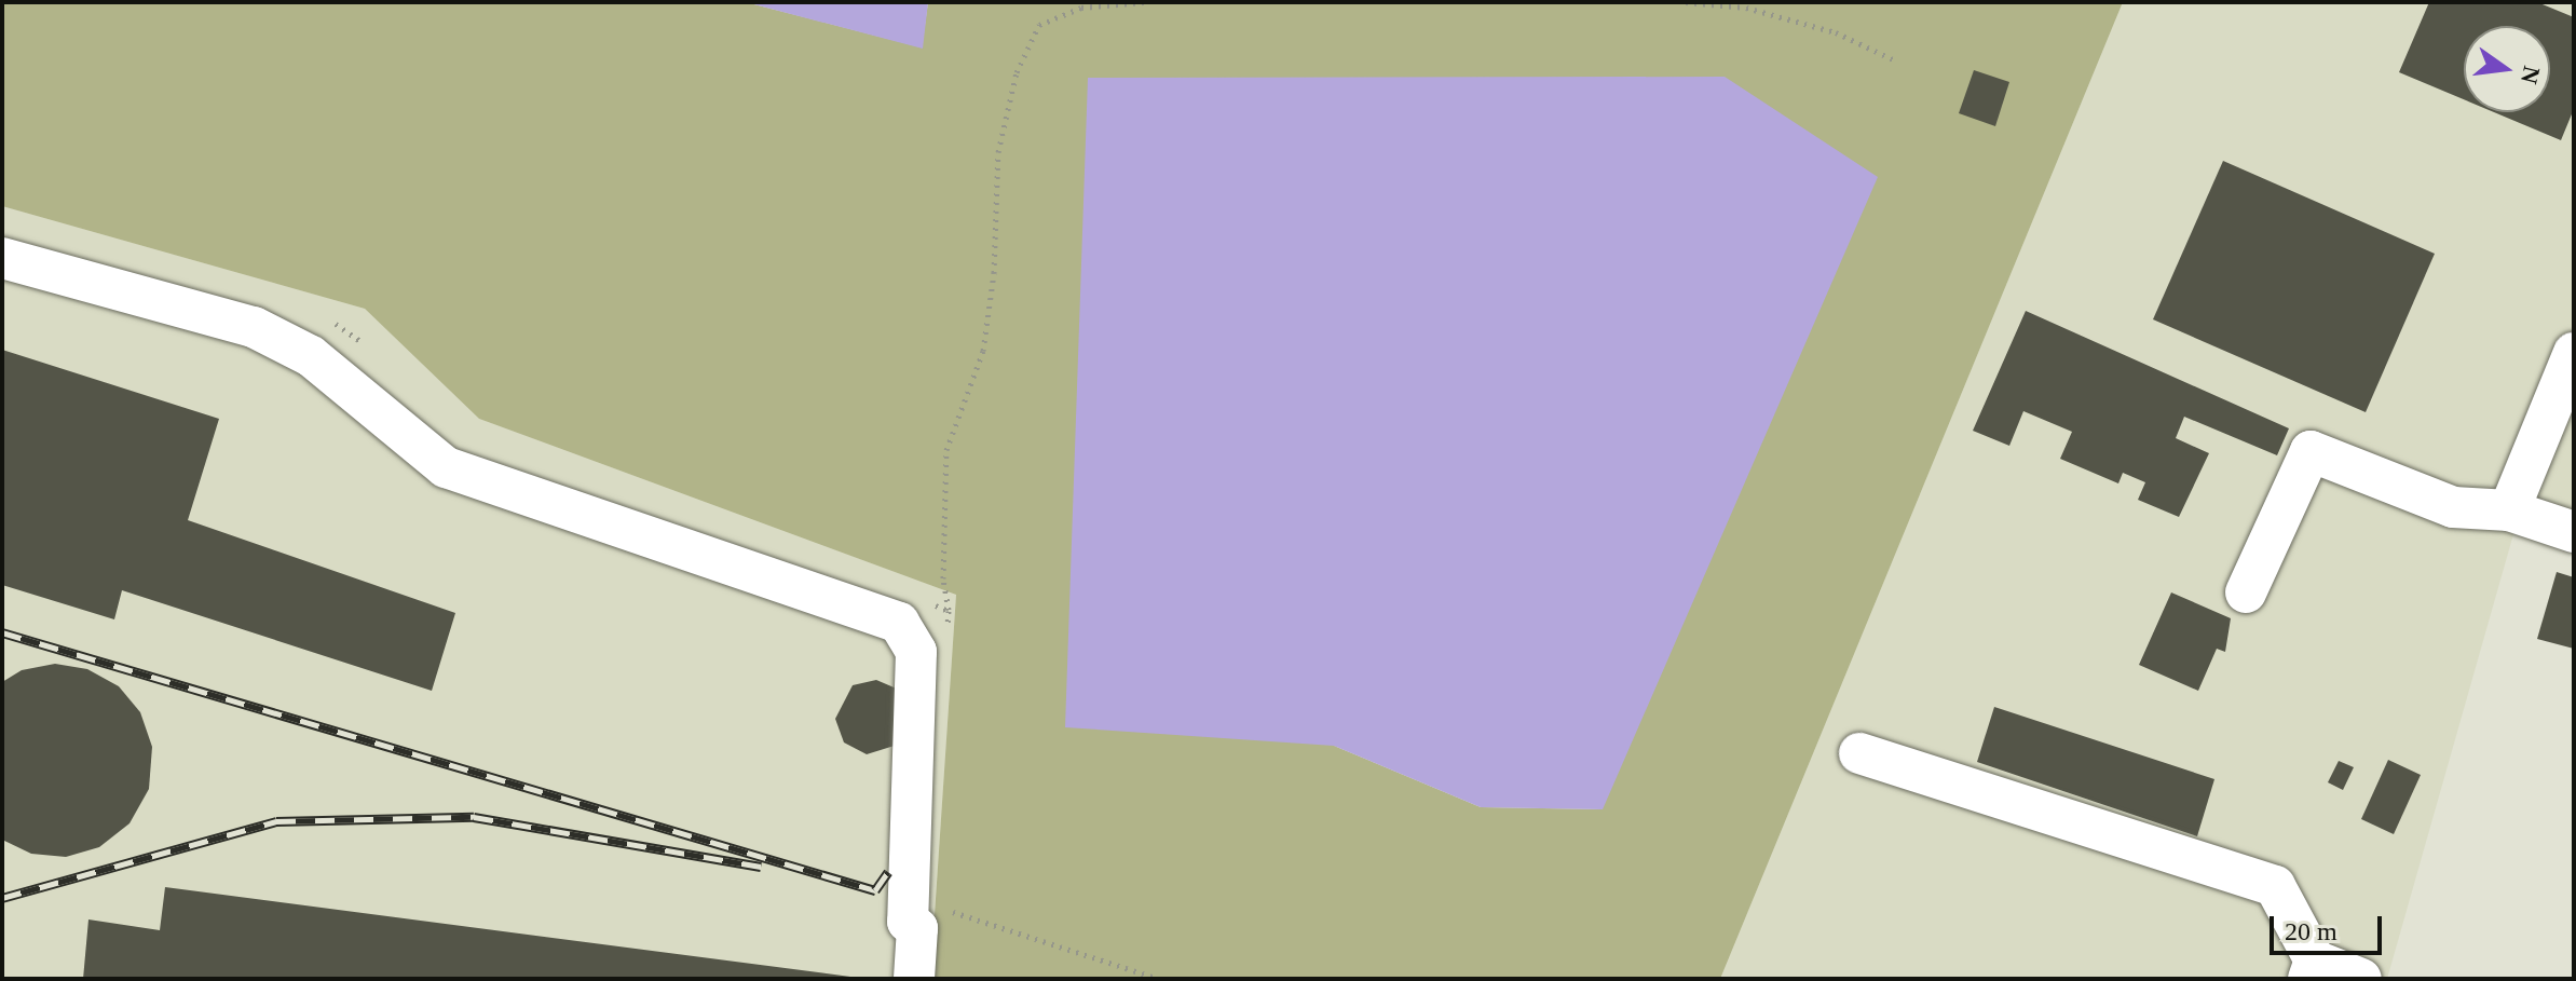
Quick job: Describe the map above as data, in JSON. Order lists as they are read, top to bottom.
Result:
{
  "scale_bar": "20 m",
  "north": "right"
}
